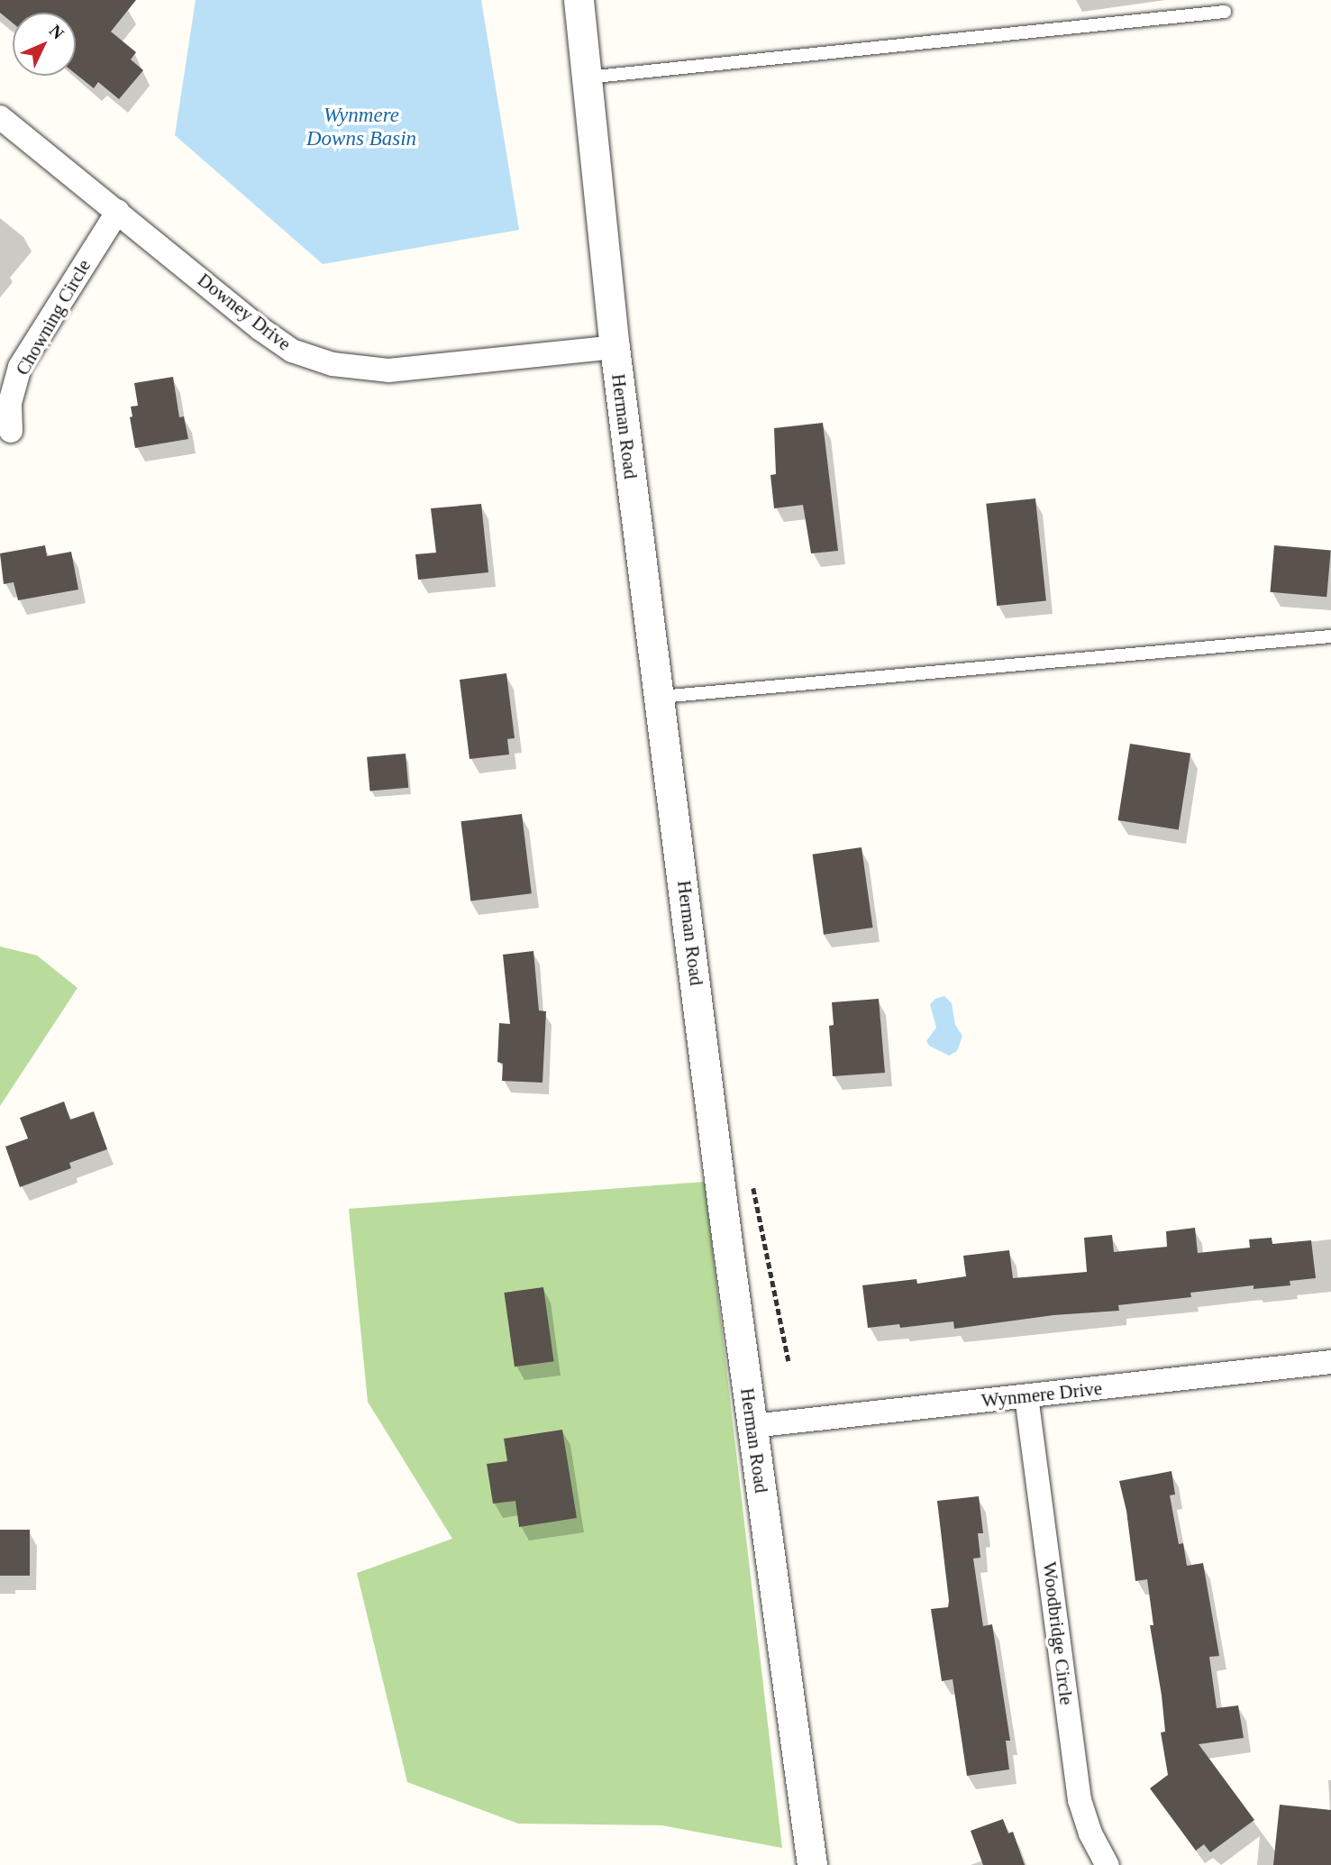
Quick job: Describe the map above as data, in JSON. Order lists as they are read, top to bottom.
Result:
{
  "streets": {
    "street": [
      "Downey Drive",
      "Chowning Circle",
      "Herman Road",
      "Wynmere Drive",
      "Woodbridge Circle"
    ]
  },
  "crossings": [
    ["Downey Drive", "Chowning Circle"],
    ["Downey Drive", "Herman Road"],
    ["Herman Road", "Wynmere Drive"],
    ["Wynmere Drive", "Woodbridge Circle"]
  ],
  "water": ["Wynmere Downs Basin"],
  "north": "top right"
}
